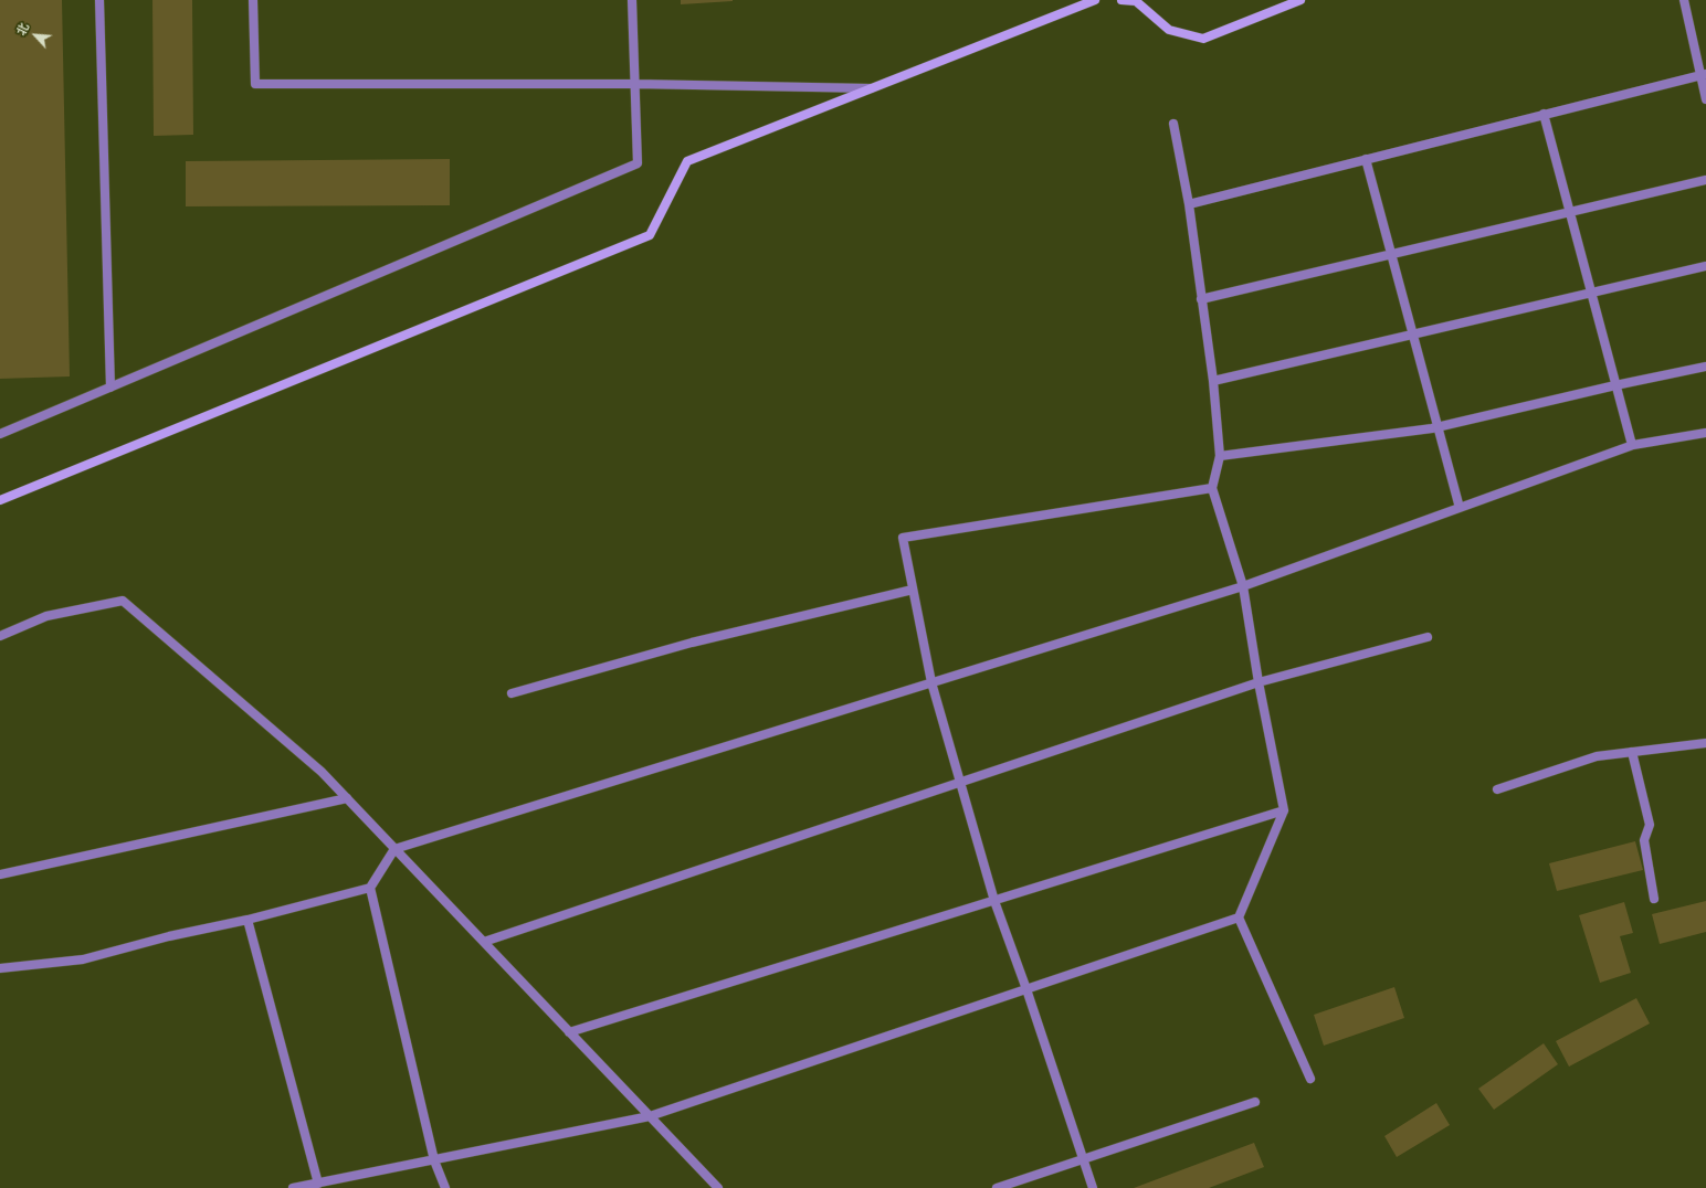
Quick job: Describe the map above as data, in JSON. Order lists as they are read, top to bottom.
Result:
{
  "north": "top left"
}
